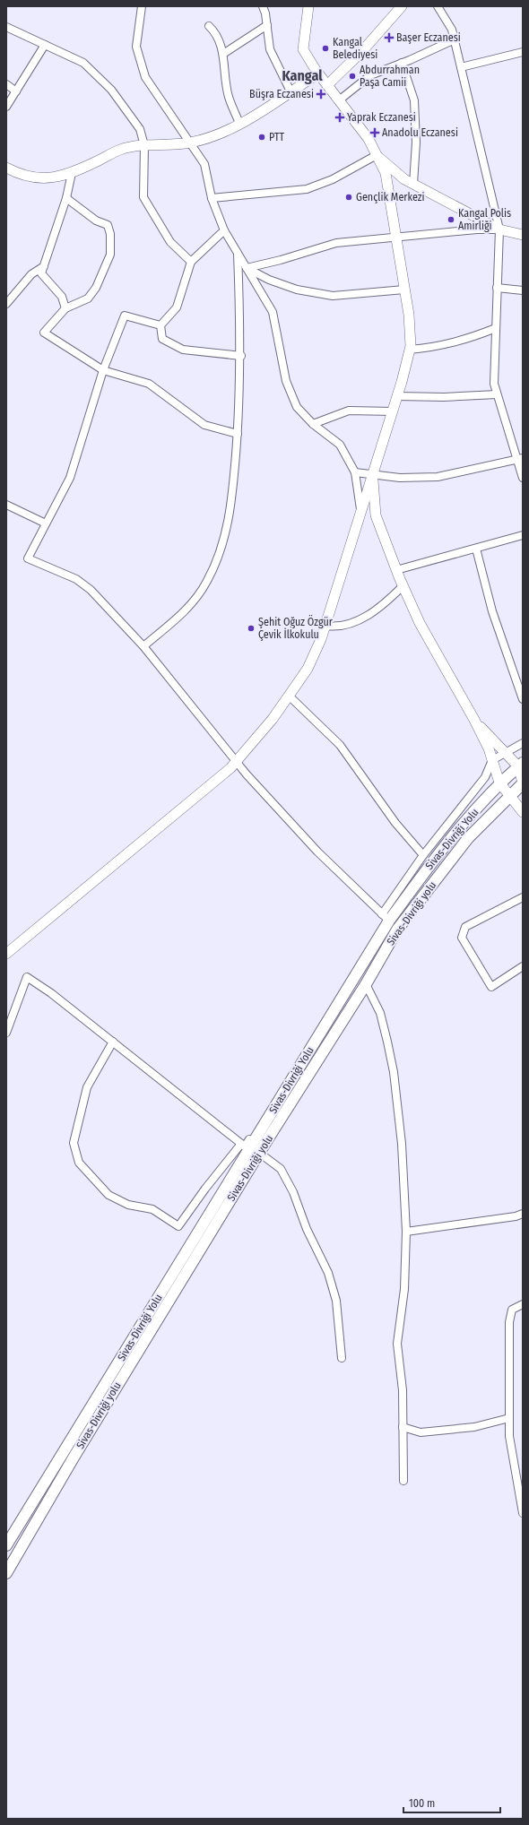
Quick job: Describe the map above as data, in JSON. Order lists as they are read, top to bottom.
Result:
{
  "streets": {
    "main road": ["Sivas-Divriği Yolu", "Sivas-Divriği yolu"]
  },
  "districts": ["Kangal"],
  "places": {
    "health": [
      "Başer Eczanesi",
      "Büşra Eczanesi",
      "Yaprak Eczanesi",
      "Anadolu Eczanesi"
    ],
    "other": [
      "Kangal Belediyesi",
      "Abdurrahman Paşa Camii",
      "PTT",
      "Gençlik Merkezi",
      "Kangal Polis Amirliği",
      "Şehit Oğuz Özgür Çevik İlkokulu"
    ]
  },
  "scale_bar": "100 m"
}
